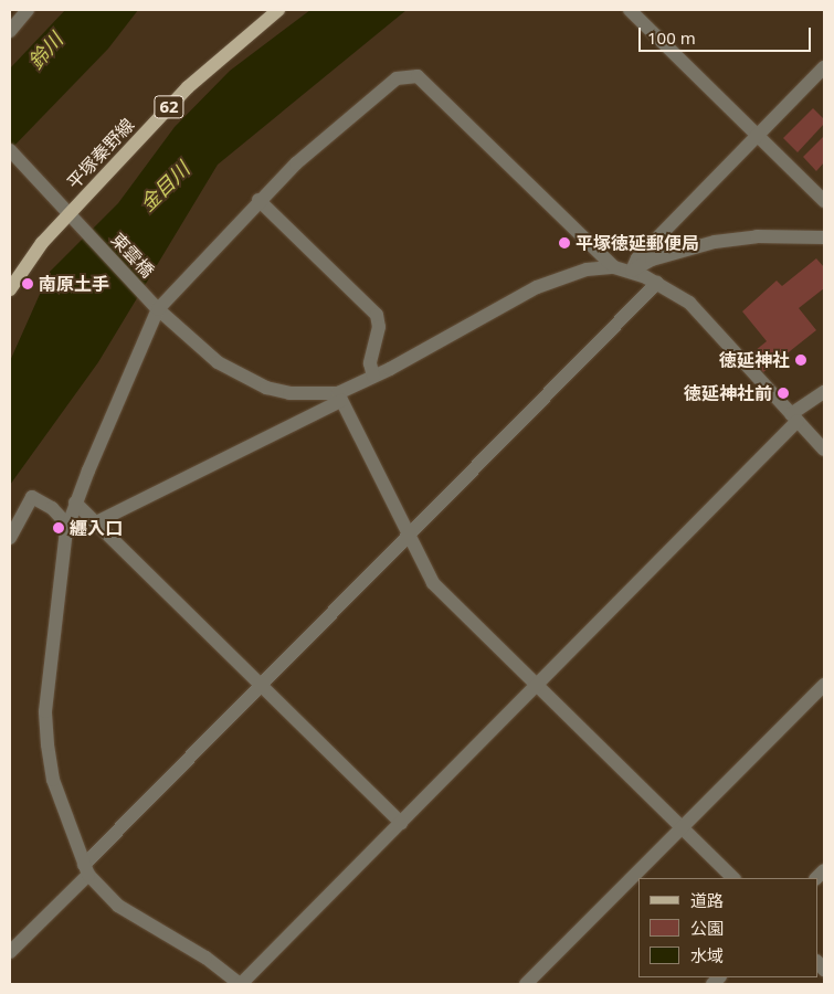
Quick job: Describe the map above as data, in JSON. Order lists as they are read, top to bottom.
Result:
{
  "streets": {
    "main road": ["62", "平塚秦野線"],
    "street": ["東雲橋"]
  },
  "crossings": [
    ["平塚秦野線", "東雲橋"]
  ],
  "water": ["鈴川", "金目川"],
  "places": [
    "平塚徳延郵便局",
    "南原土手",
    "徳延神社",
    "徳延神社前",
    "纒入口"
  ],
  "legend": ["道路", "公園", "水域"],
  "scale_bar": "100 m"
}
